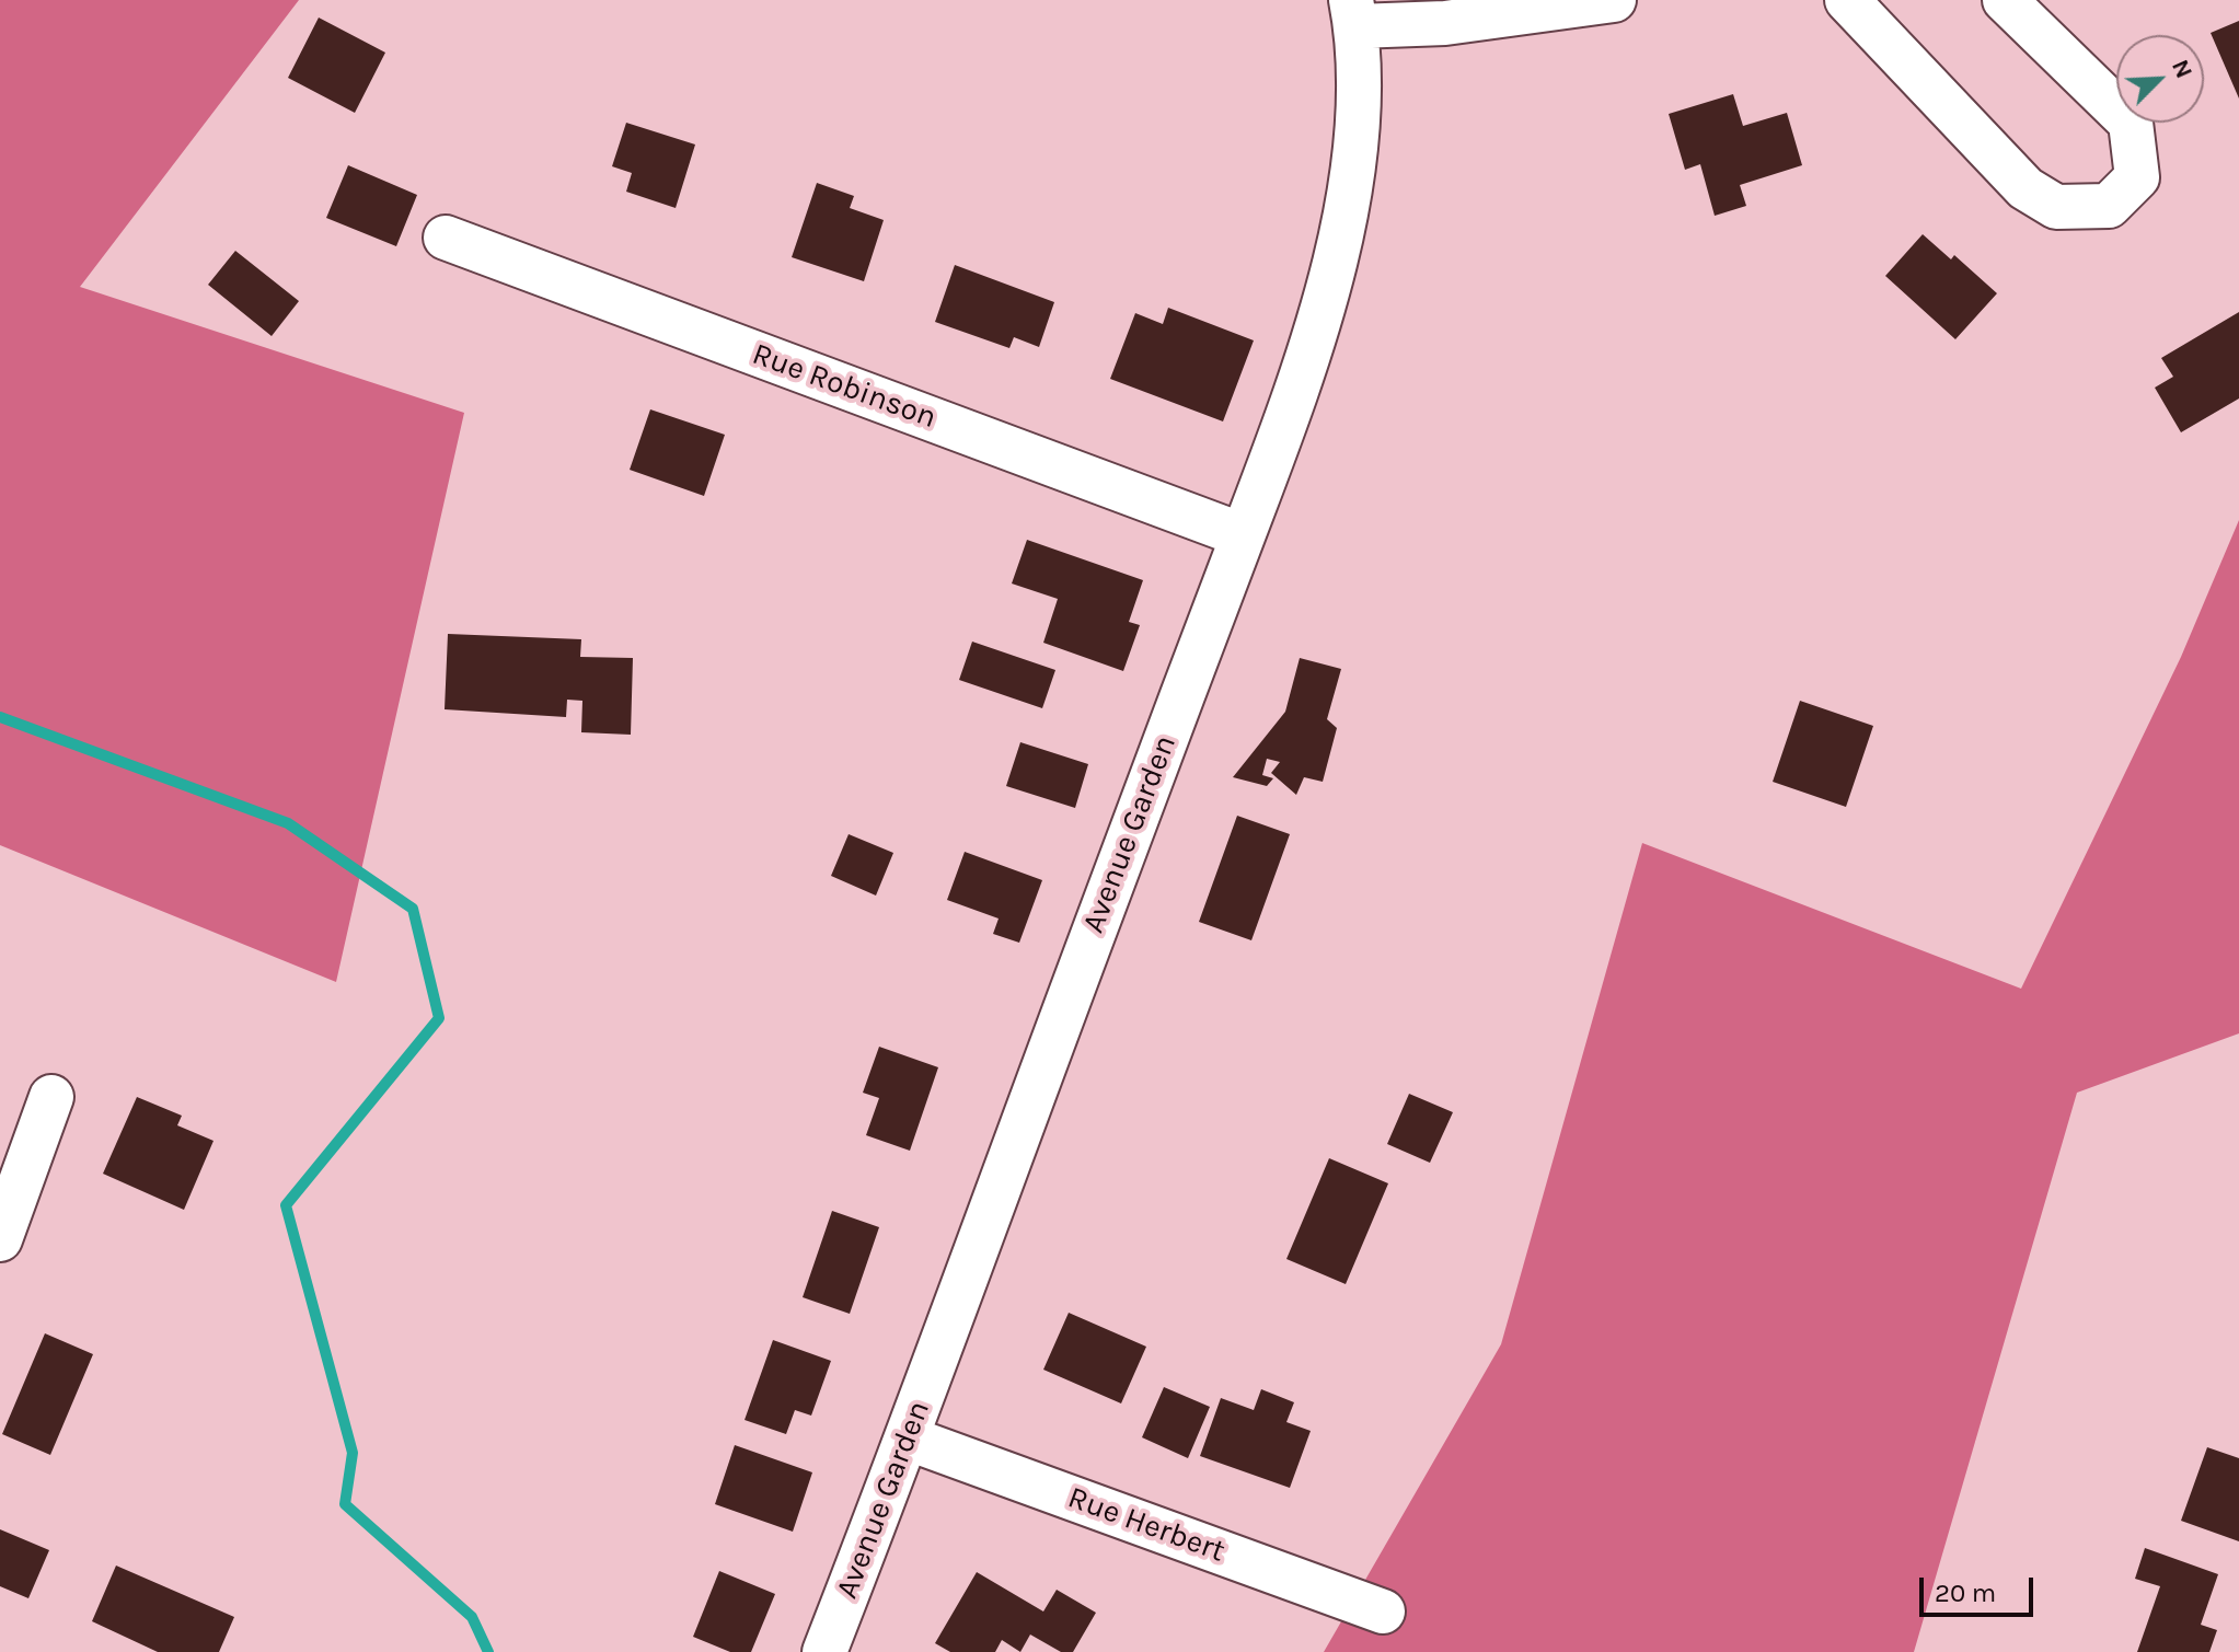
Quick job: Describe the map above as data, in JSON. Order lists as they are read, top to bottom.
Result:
{
  "streets": {
    "street": ["Rue Robinson", "Avenue Garden", "Rue Herbert"]
  },
  "crossings": [
    ["Rue Robinson", "Avenue Garden"],
    ["Avenue Garden", "Rue Herbert"]
  ],
  "scale_bar": "20 m",
  "north": "top right"
}
